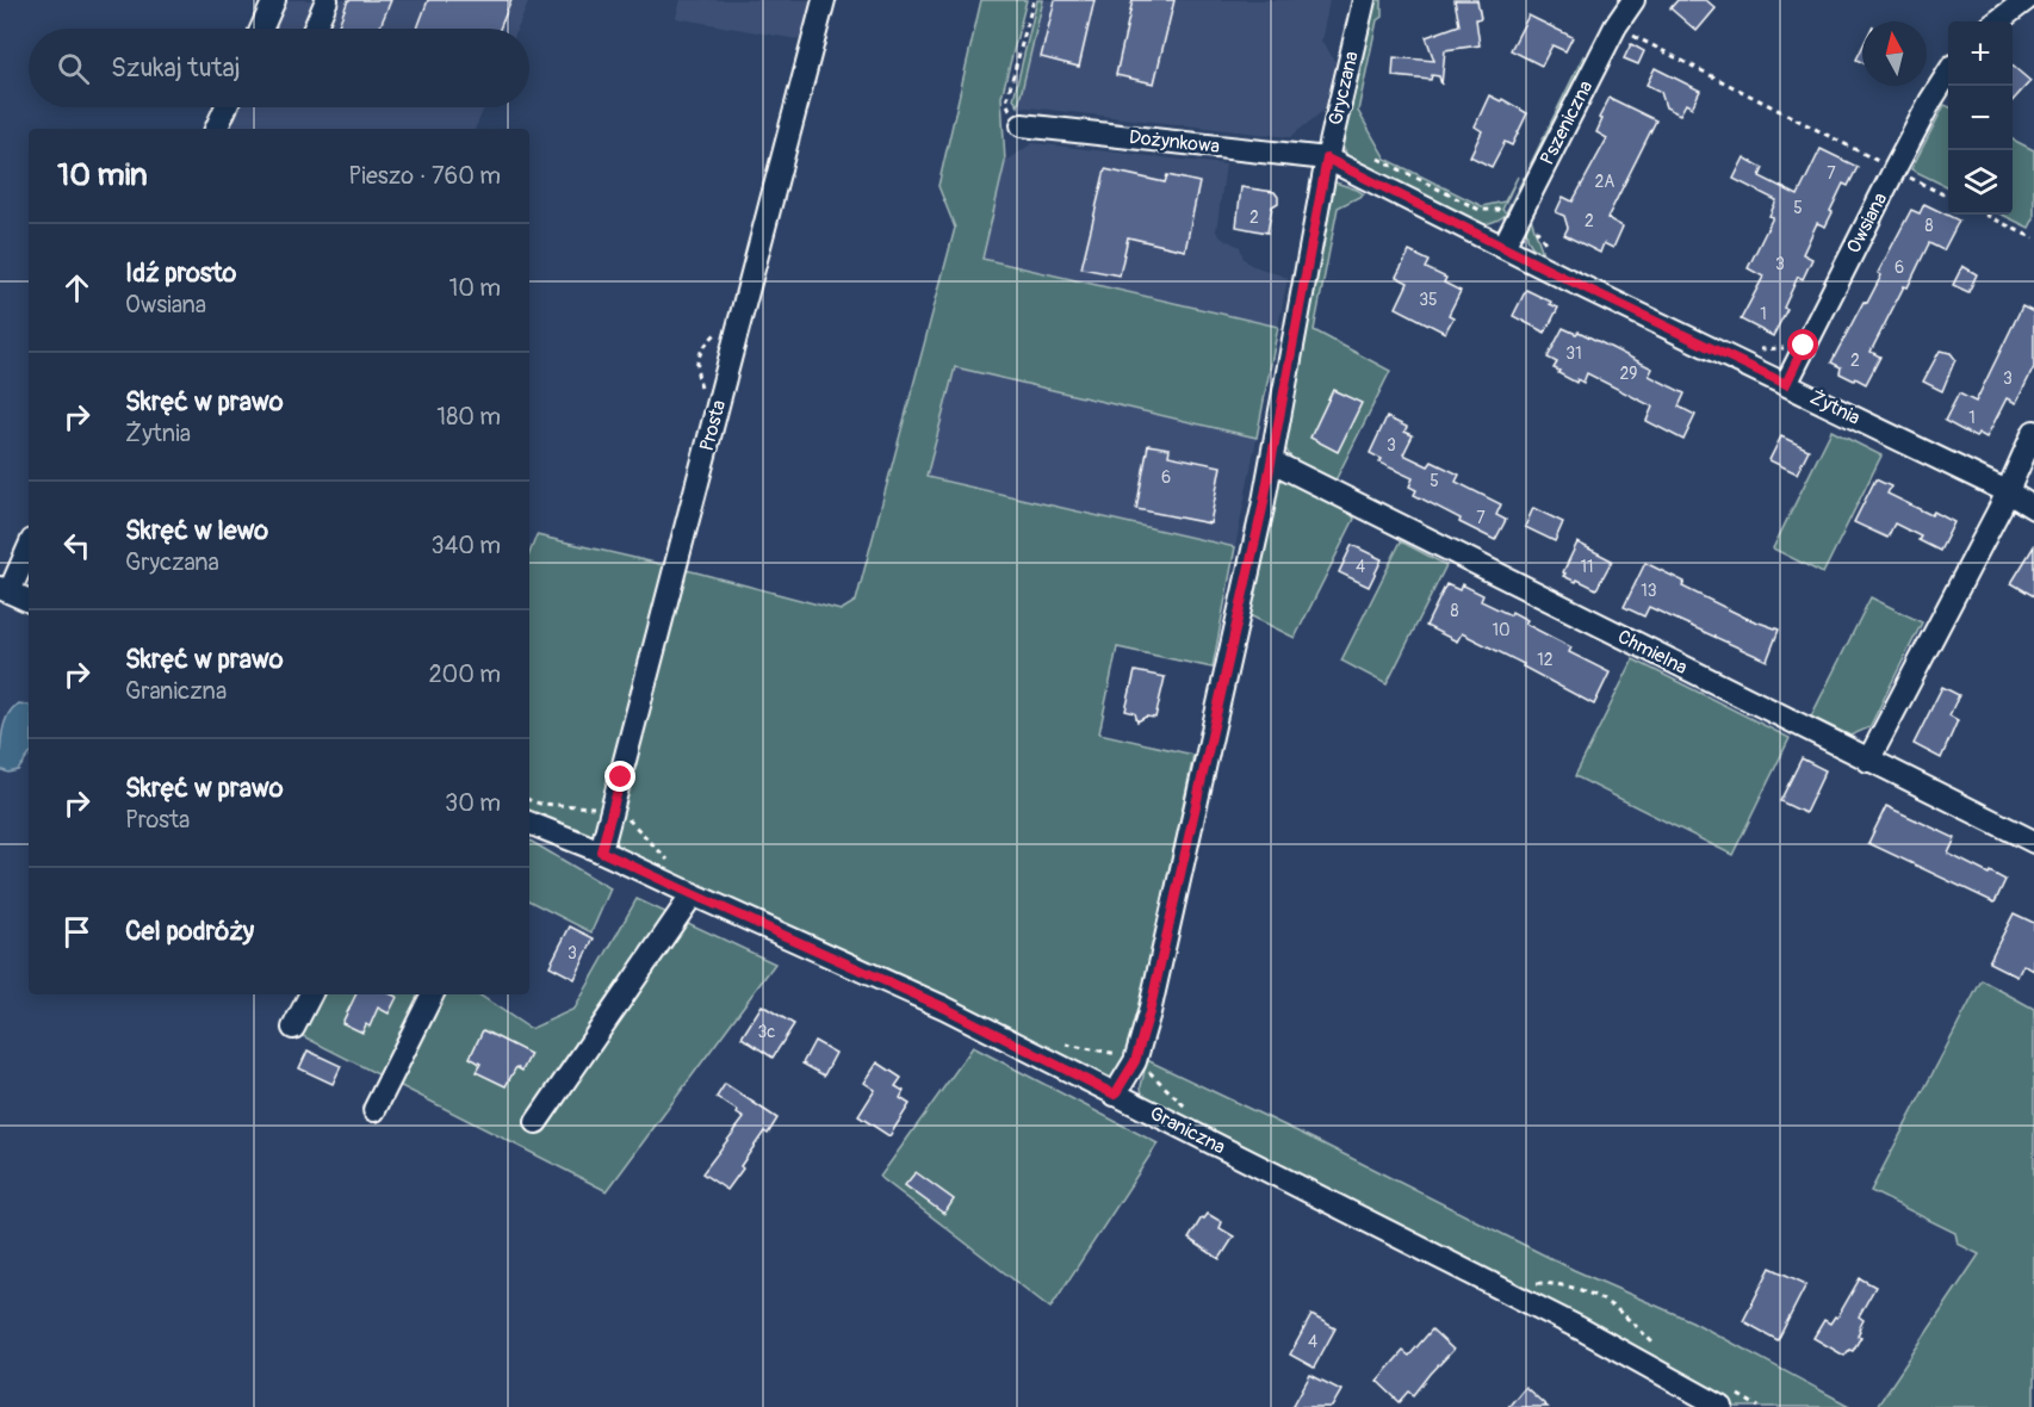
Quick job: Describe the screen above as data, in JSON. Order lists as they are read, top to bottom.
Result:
{
  "streets": {
    "street": [
      "Gryczana",
      "Pszeniczna",
      "Dożynkowa",
      "Owsiana",
      "Żytnia",
      "Prosta",
      "Chmielna",
      "Graniczna"
    ]
  },
  "crossings": [
    ["Gryczana", "Dożynkowa"],
    ["Gryczana", "Żytnia"],
    ["Gryczana", "Chmielna"],
    ["Gryczana", "Graniczna"],
    ["Pszeniczna", "Żytnia"],
    ["Dożynkowa", "Żytnia"],
    ["Owsiana", "Żytnia"],
    ["Prosta", "Graniczna"]
  ],
  "house_numbers": [
    "7",
    "2A",
    "5",
    "2",
    "2",
    "8",
    "3",
    "6",
    "35",
    "1",
    "31",
    "2",
    "29",
    "3",
    "1",
    "3",
    "6",
    "5",
    "7",
    "4",
    "11",
    "13",
    "8",
    "10",
    "12",
    "3",
    "3c",
    "4"
  ],
  "north": "top",
  "page": {
    "map_buttons": ["+", "−"],
    "search": "Szukaj tutaj",
    "heading": ["10 min", "Pieszo · 760 m"],
    "list": [
      ["Idź prosto", "Owsiana", "10 m"],
      ["Skręć w prawo", "Żytnia", "180 m"],
      ["Skręć w lewo", "Gryczana", "340 m"],
      ["Skręć w prawo", "Graniczna", "200 m"],
      ["Skręć w prawo", "Prosta", "30 m"],
      "Cel podróży"
    ]
  }
}
